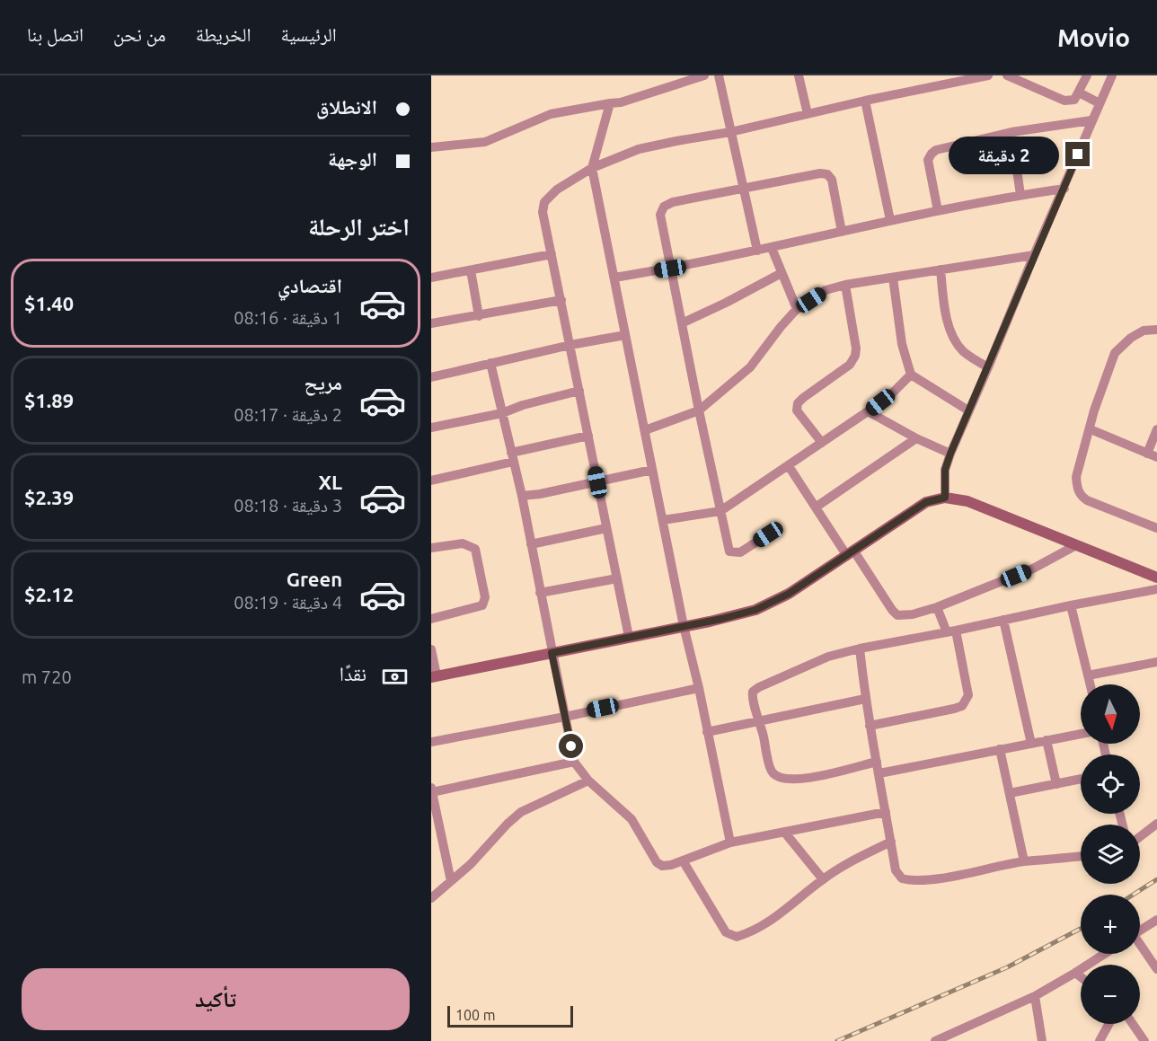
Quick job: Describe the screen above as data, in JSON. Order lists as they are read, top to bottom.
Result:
{
  "scale_bar": "100 m",
  "north": "bottom",
  "page": {
    "header": "Movio",
    "nav": [
      "الرئيسية",
      "الخريطة",
      "من نحن",
      "اتصل بنا"
    ],
    "banner": ["الانطلاق", "الوجهة"],
    "bubble": "2 دقيقة",
    "heading": "اختر الرحلة",
    "list": [
      {
        "name": "اقتصادي",
        "note": "1 دقيقة · 08:16",
        "value": "$1.40"
      },
      {
        "name": "مريح",
        "note": "2 دقيقة · 08:17",
        "value": "$1.89"
      },
      {
        "name": "XL",
        "note": "3 دقيقة · 08:18",
        "value": "$2.39"
      },
      {
        "name": "Green",
        "note": "4 دقيقة · 08:19",
        "value": "$2.12"
      }
    ],
    "pay": ["نقدًا", "720 m"],
    "map_buttons": ["+", "−"],
    "buttons": "تأكيد",
    "scale": "100 m"
  }
}
